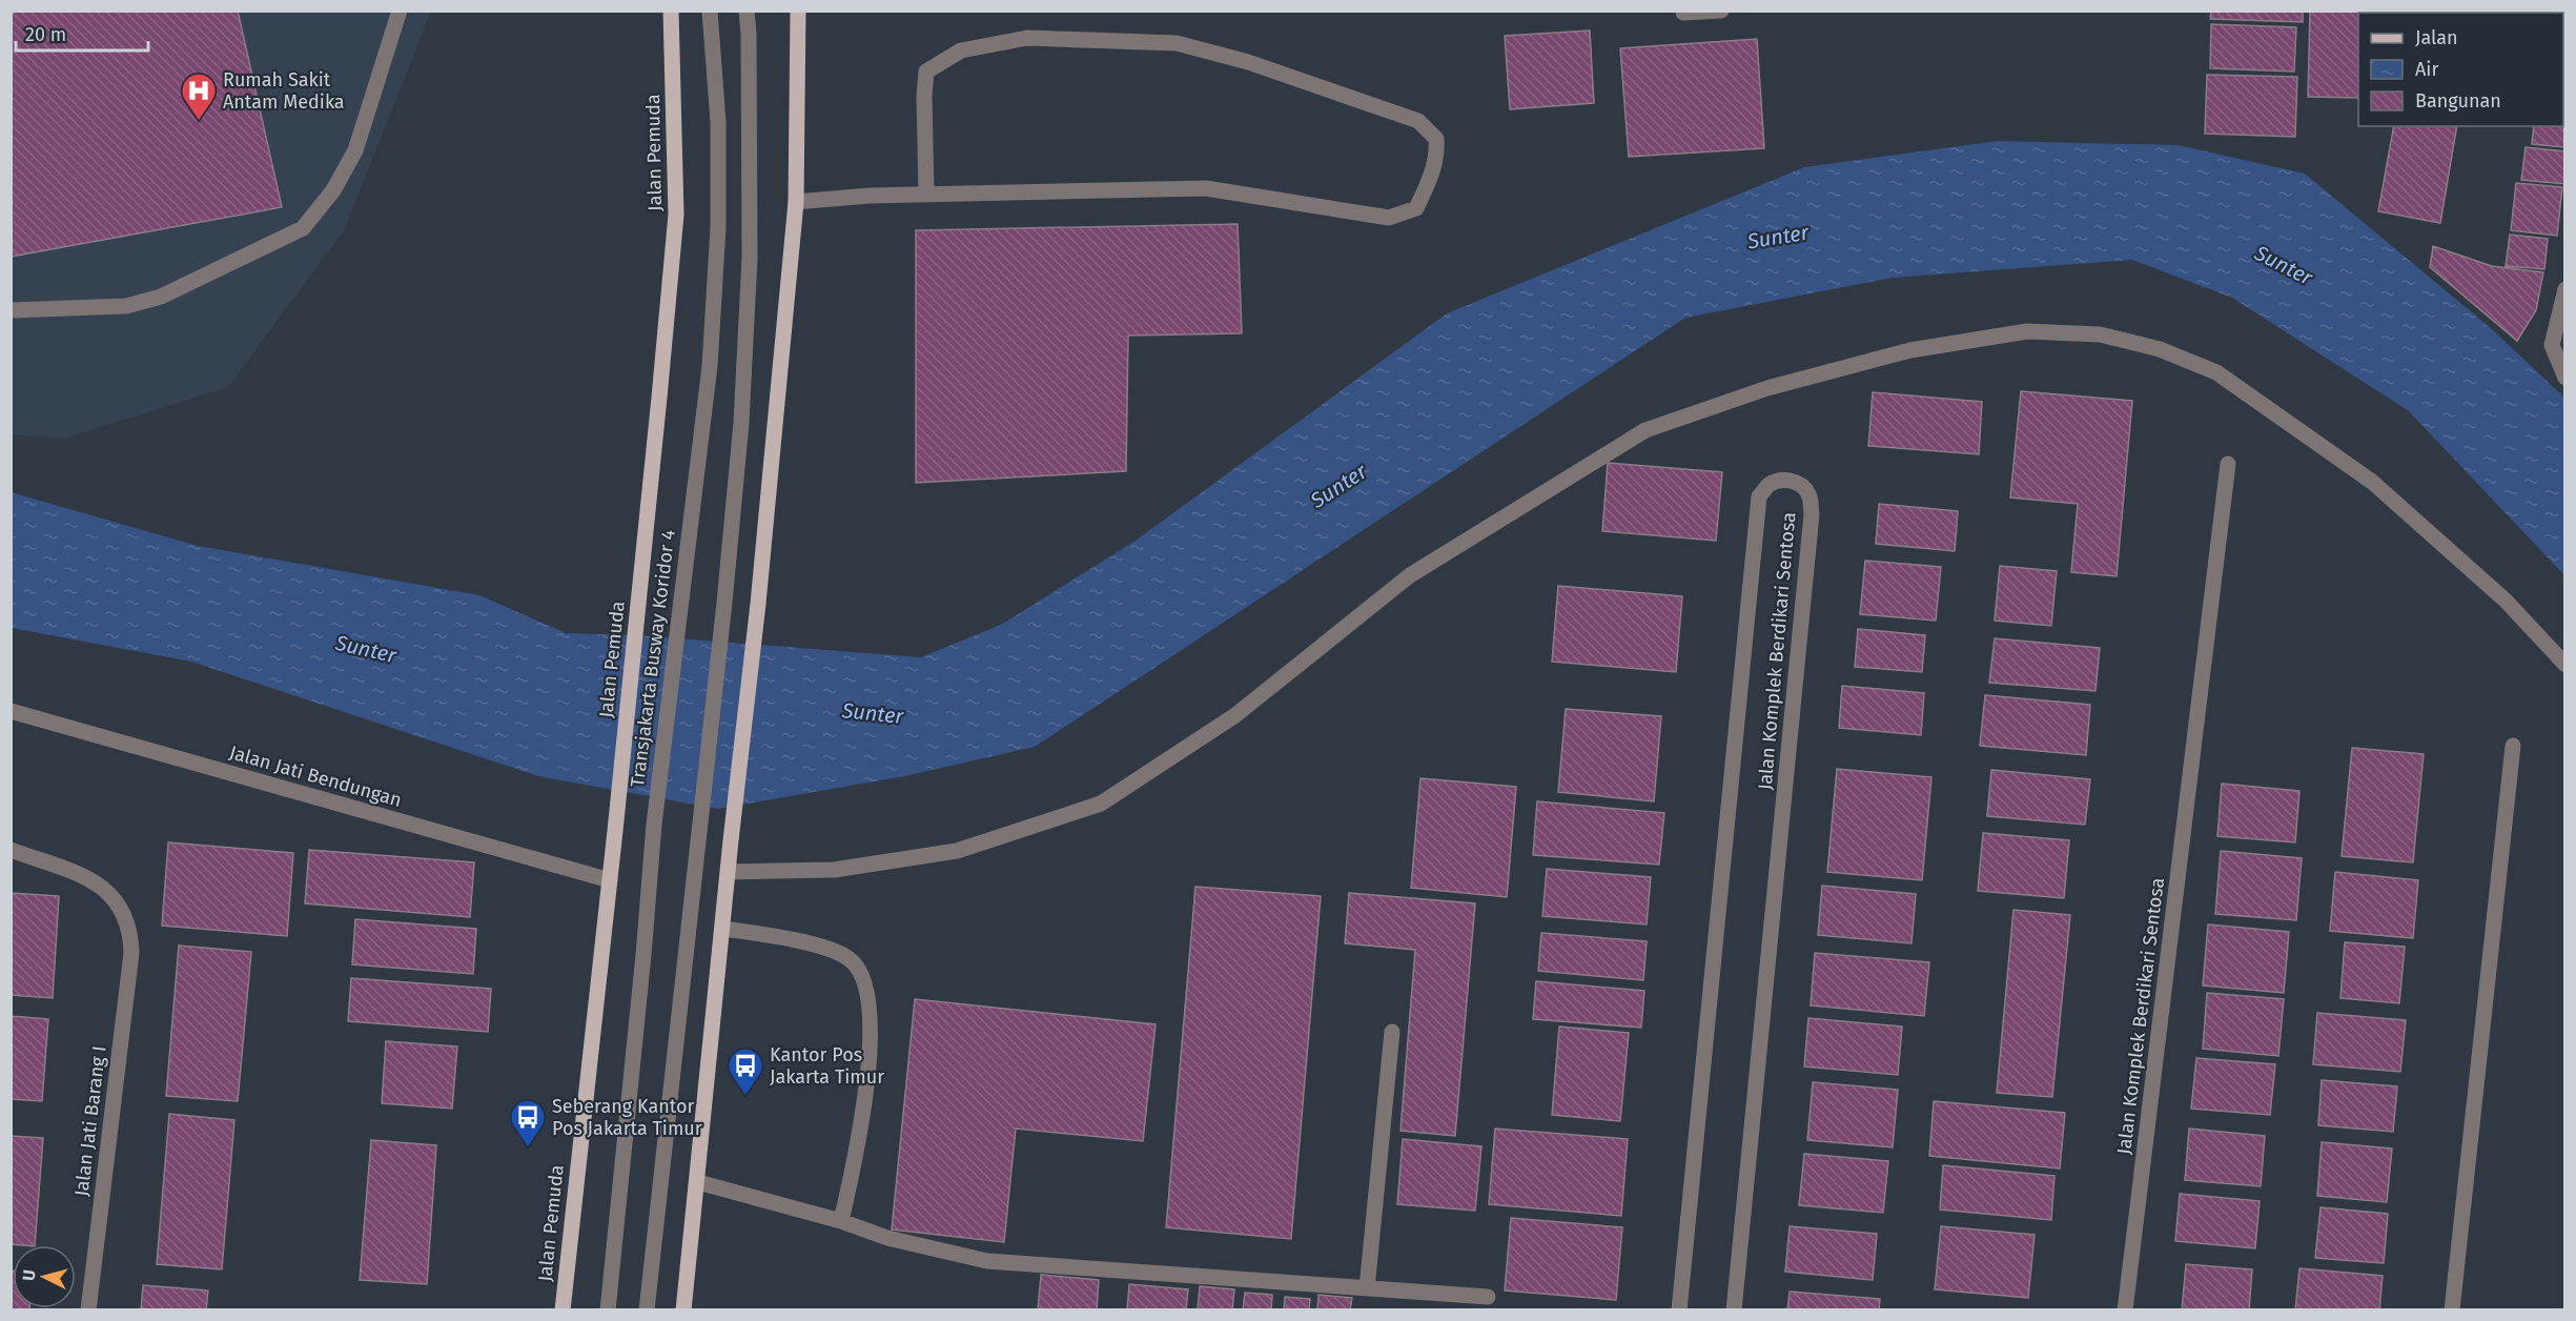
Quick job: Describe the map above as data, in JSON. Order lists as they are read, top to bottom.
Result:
{
  "streets": {
    "main road": ["Jalan Pemuda"],
    "street": [
      "Jalan Komplek Berdikari Sentosa",
      "Transjakarta Busway Koridor 4",
      "Jalan Jati Bendungan",
      "Jalan Jati Barang I"
    ]
  },
  "crossings": [
    ["Jalan Pemuda", "Jalan Jati Bendungan"]
  ],
  "water": ["Sunter"],
  "places": {
    "hospital": ["Rumah Sakit Antam Medika"],
    "bus stop": ["Kantor Pos Jakarta Timur", "Seberang Kantor Pos Jakarta Timur"]
  },
  "legend": ["Jalan", "Air", "Bangunan"],
  "scale_bar": "20 m",
  "north": "left"
}
